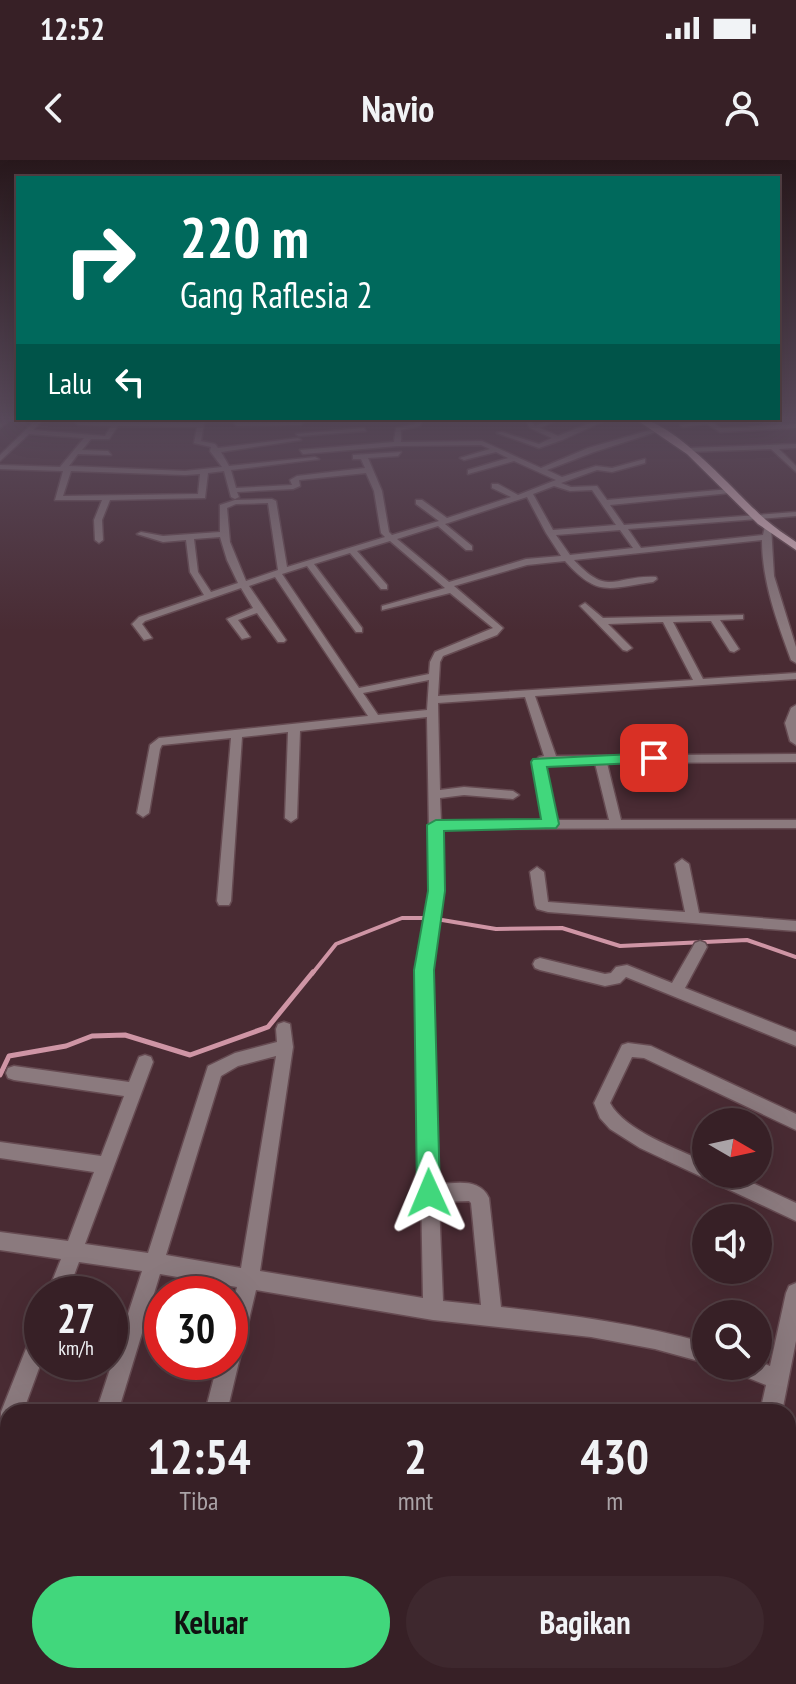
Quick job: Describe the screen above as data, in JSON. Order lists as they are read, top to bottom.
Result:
{
  "north": "right",
  "page": {
    "status": "12:52",
    "header": "Navio",
    "turn": ["220 m", "Gang Raflesia 2"],
    "then": "Lalu",
    "speed": "27 km/h",
    "limit": "30",
    "eta": [
      "12:54",
      "Tiba",
      "2",
      "mnt",
      "430",
      "m"
    ],
    "buttons": ["Keluar", "Bagikan"]
  }
}
